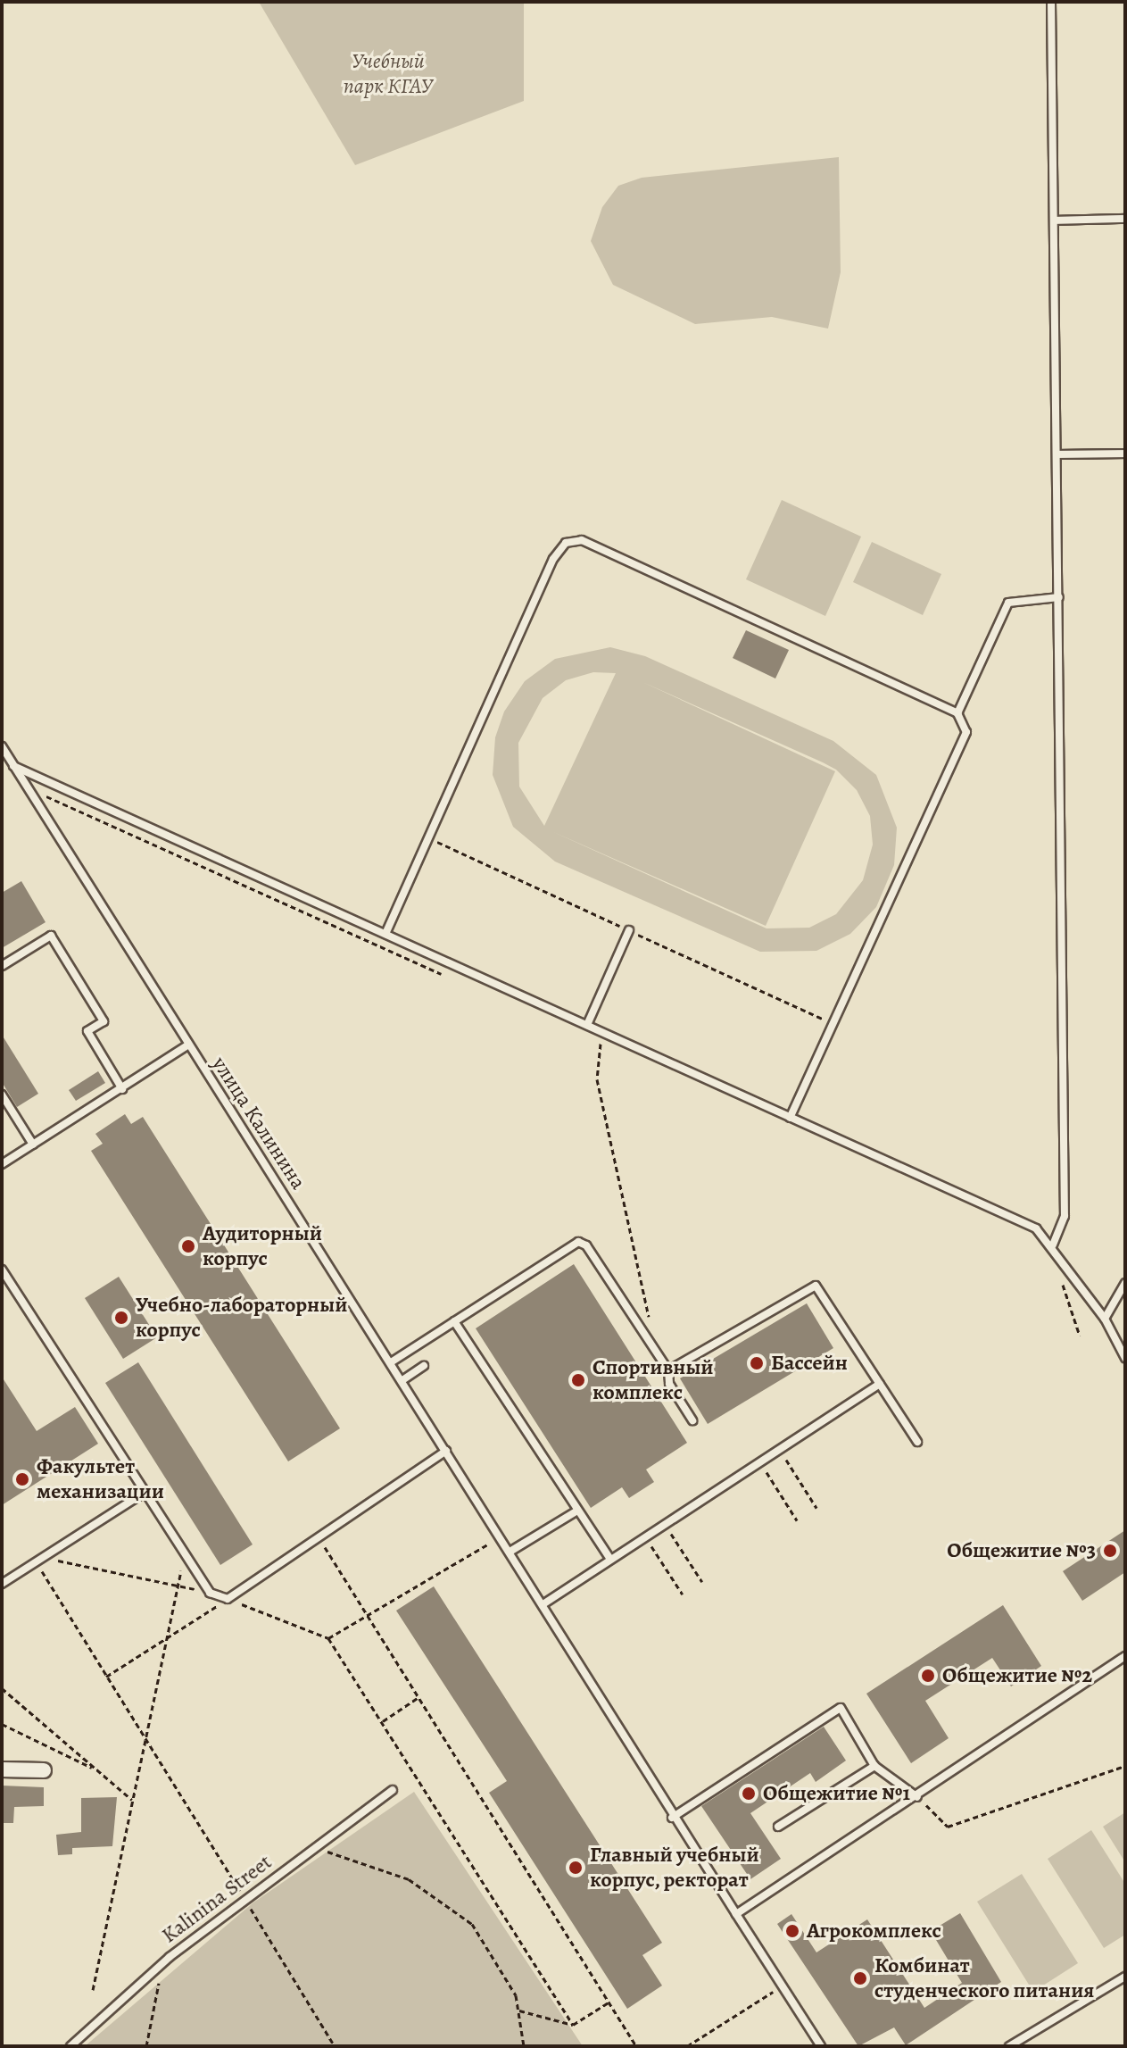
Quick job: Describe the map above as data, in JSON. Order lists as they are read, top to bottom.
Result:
{
  "streets": {
    "lane": ["улица Калинина", "Kalinina Street"]
  },
  "parks": ["Учебный парк КГАУ"],
  "places": [
    "Аудиторный корпус",
    "Учебно-лабораторный корпус",
    "Бассейн",
    "Спортивный комплекс",
    "Факультет механизации",
    "Общежитие №3",
    "Общежитие №2",
    "Общежитие №1",
    "Главный учебный корпус, ректорат",
    "Агрокомплекс",
    "Комбинат студенческого питания"
  ]
}
